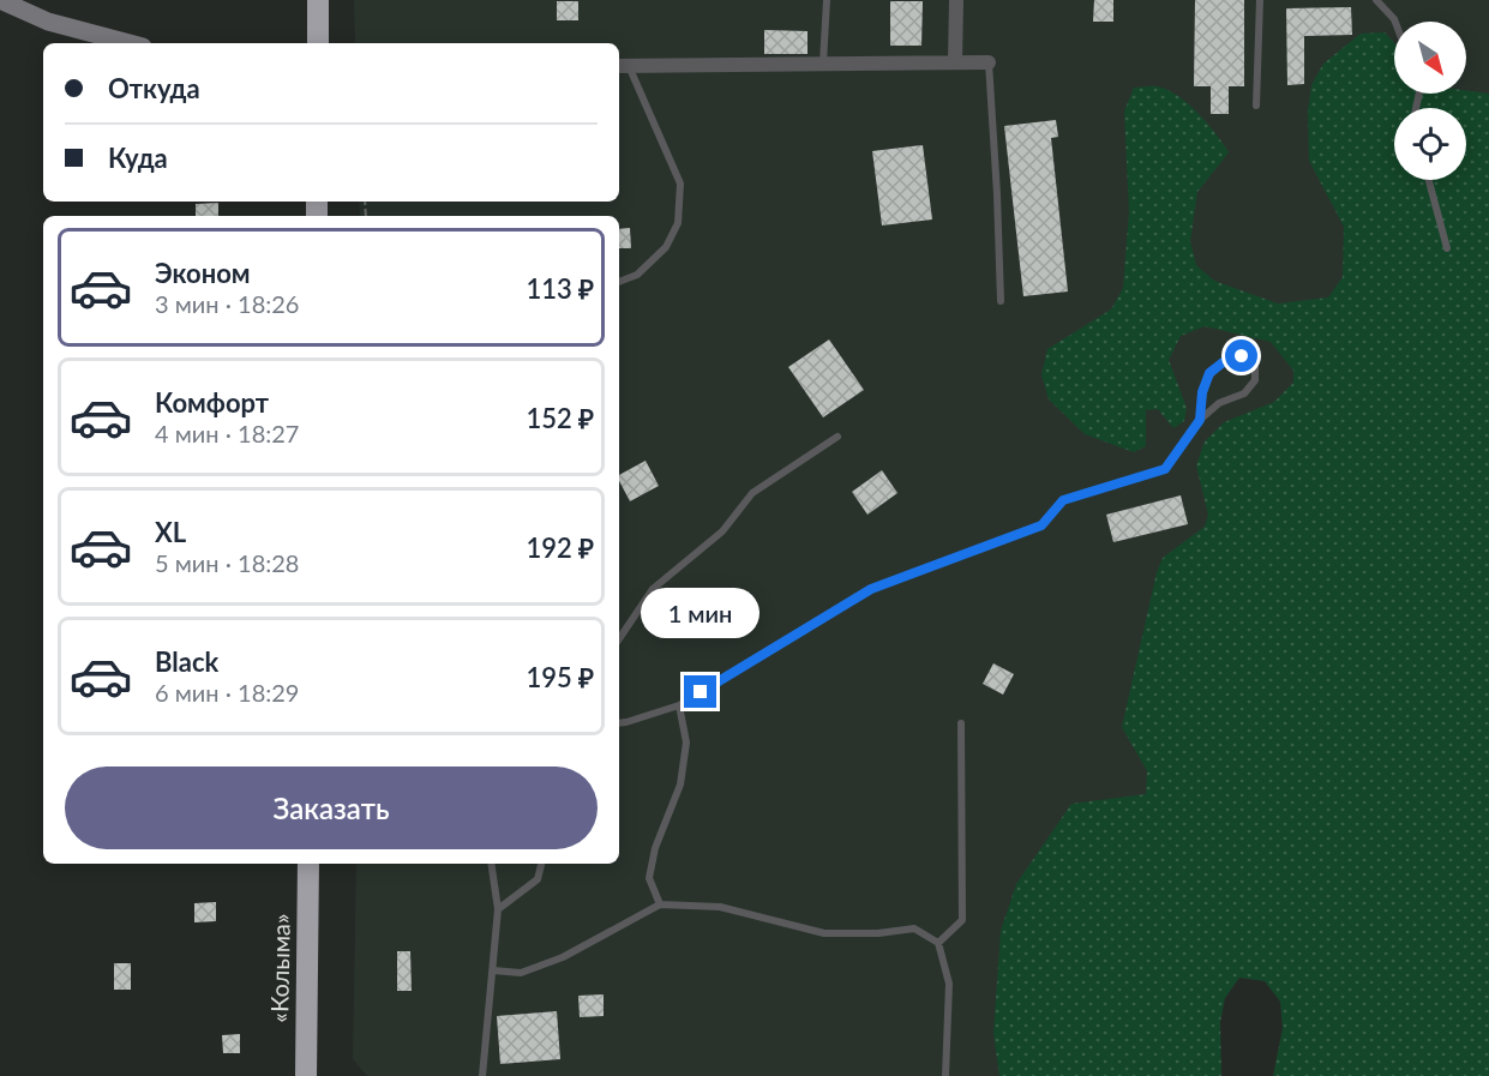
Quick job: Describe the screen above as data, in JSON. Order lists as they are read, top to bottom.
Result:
{
  "streets": {
    "highway": ["«Колыма»"]
  },
  "north": "bottom right",
  "page": {
    "banner": ["Откуда", "Куда"],
    "list": [
      {
        "name": "Эконом",
        "note": "3 мин · 18:26",
        "value": "113 ₽"
      },
      {
        "name": "Комфорт",
        "note": "4 мин · 18:27",
        "value": "152 ₽"
      },
      {
        "name": "XL",
        "note": "5 мин · 18:28",
        "value": "192 ₽"
      },
      {
        "name": "Black",
        "note": "6 мин · 18:29",
        "value": "195 ₽"
      }
    ],
    "bubble": "1 мин",
    "buttons": "Заказать"
  }
}
